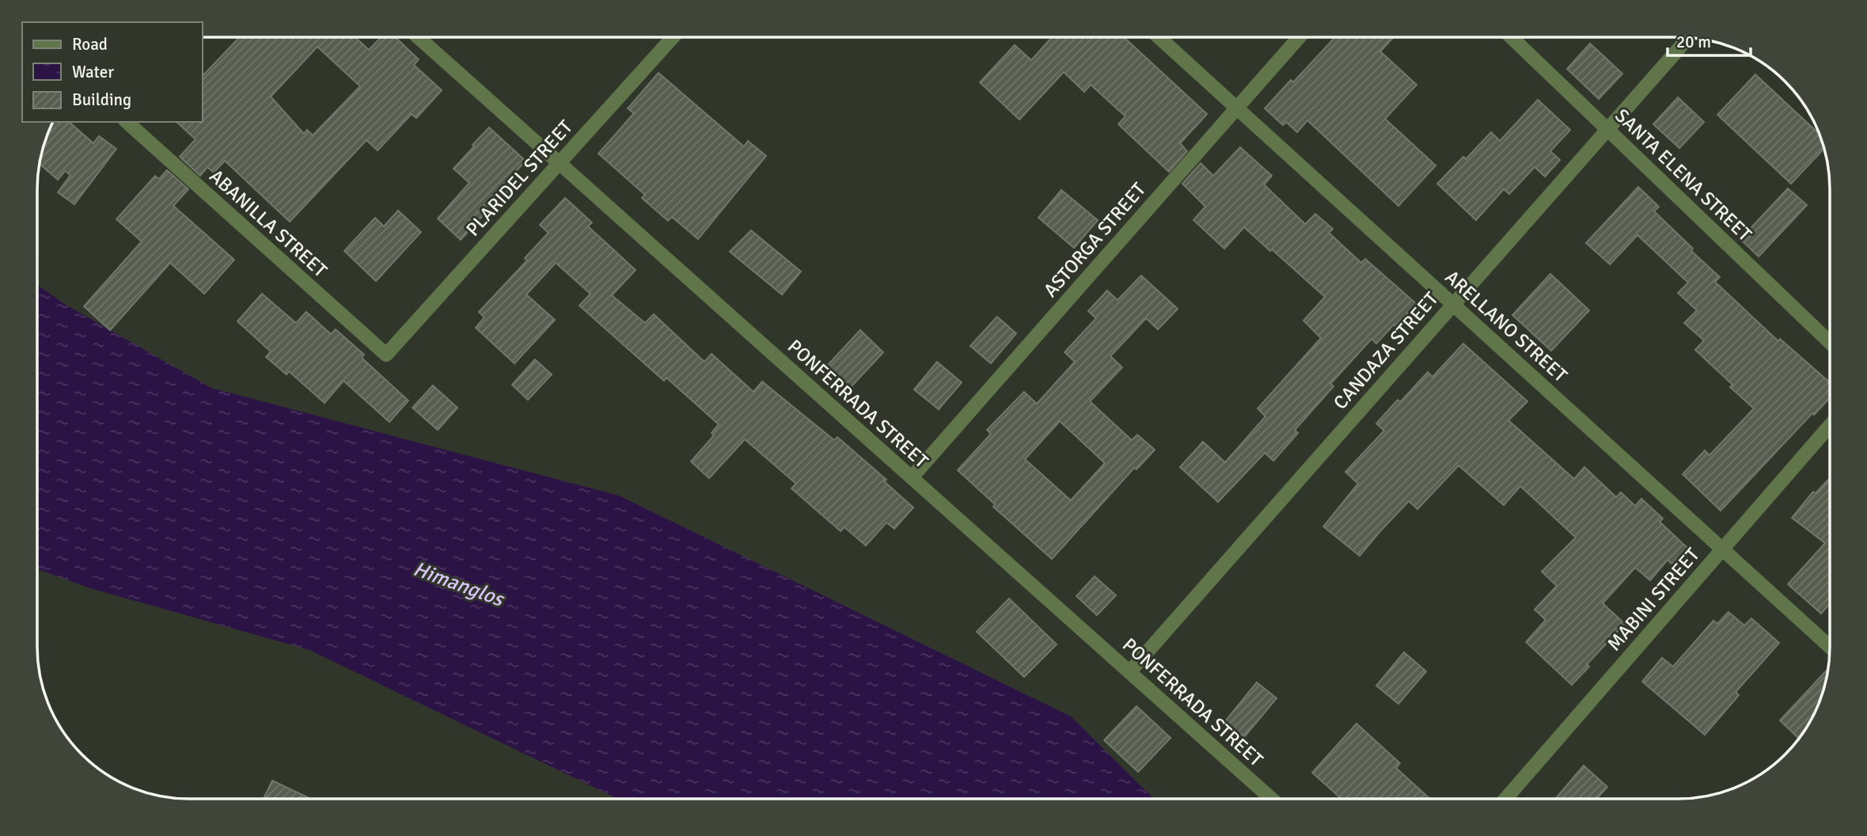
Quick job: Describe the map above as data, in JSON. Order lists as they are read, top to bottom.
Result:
{
  "streets": {
    "street": [
      "SANTA ELENA STREET",
      "PLARIDEL STREET",
      "ABANILLA STREET",
      "ASTORGA STREET",
      "ARELLANO STREET",
      "CANDAZA STREET",
      "PONFERRADA STREET",
      "MABINI STREET"
    ]
  },
  "crossings": [
    ["SANTA ELENA STREET", "CANDAZA STREET"],
    ["PLARIDEL STREET", "ABANILLA STREET"],
    ["PLARIDEL STREET", "PONFERRADA STREET"],
    ["ASTORGA STREET", "ARELLANO STREET"],
    ["ASTORGA STREET", "PONFERRADA STREET"],
    ["ARELLANO STREET", "CANDAZA STREET"],
    ["ARELLANO STREET", "MABINI STREET"],
    ["CANDAZA STREET", "PONFERRADA STREET"]
  ],
  "water": ["Himanglos"],
  "legend": ["Road", "Water", "Building"],
  "scale_bar": "20 m"
}
